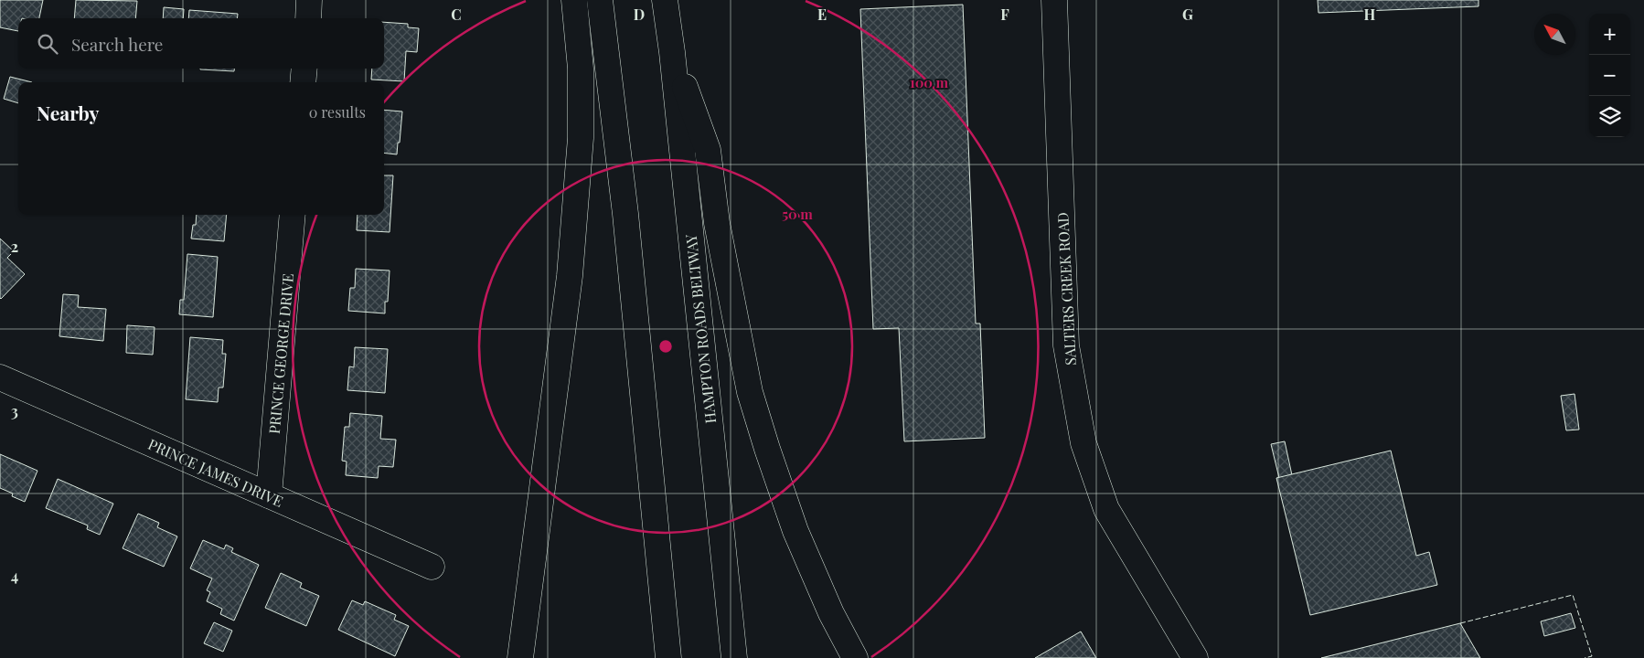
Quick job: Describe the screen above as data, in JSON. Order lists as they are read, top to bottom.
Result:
{
  "streets": {
    "main road": [
      "SALTERS CREEK ROAD",
      "HAMPTON ROADS BELTWAY",
      "PRINCE GEORGE DRIVE",
      "PRINCE JAMES DRIVE"
    ]
  },
  "crossings": [
    ["PRINCE GEORGE DRIVE", "PRINCE JAMES DRIVE"]
  ],
  "north": "top left",
  "page": {
    "map_buttons": ["+", "−"],
    "search": "Search here",
    "heading": ["Nearby", "0 results"]
  },
  "grid": {
    "columns": [
      "C",
      "D",
      "E",
      "F",
      "G",
      "H"
    ],
    "rows": ["2", "3", "4"]
  },
  "rings": ["100 m", "50 m"]
}
